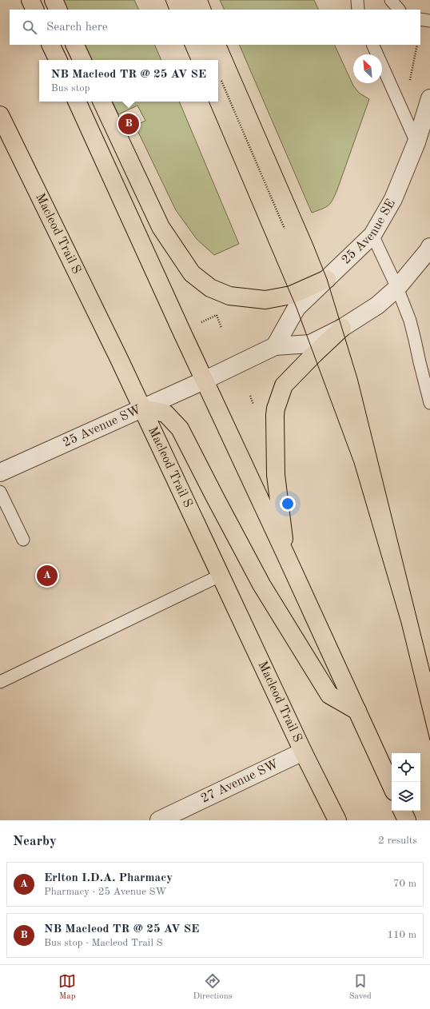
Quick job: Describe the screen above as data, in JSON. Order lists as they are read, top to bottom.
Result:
{
  "streets": {
    "main road": ["Macleod Trail S"],
    "street": ["25 Avenue SE", "25 Avenue SW", "27 Avenue SW"]
  },
  "crossings": [
    ["Macleod Trail S", "25 Avenue SW"],
    ["Macleod Trail S", "27 Avenue SW"]
  ],
  "north": "top left",
  "page": {
    "search": "Search here",
    "popup": ["NB Macleod TR @ 25 AV SE", "Bus stop"],
    "pins": ["B", "A"],
    "heading": ["Nearby", "2 results"],
    "list": [
      {
        "mark": "A",
        "name": "Erlton I.D.A. Pharmacy",
        "note": "Pharmacy · 25 Avenue SW",
        "value": "70 m"
      },
      {
        "mark": "B",
        "name": "NB Macleod TR @ 25 AV SE",
        "note": "Bus stop · Macleod Trail S",
        "value": "110 m"
      }
    ],
    "nav": ["Map", "Directions", "Saved"]
  }
}
